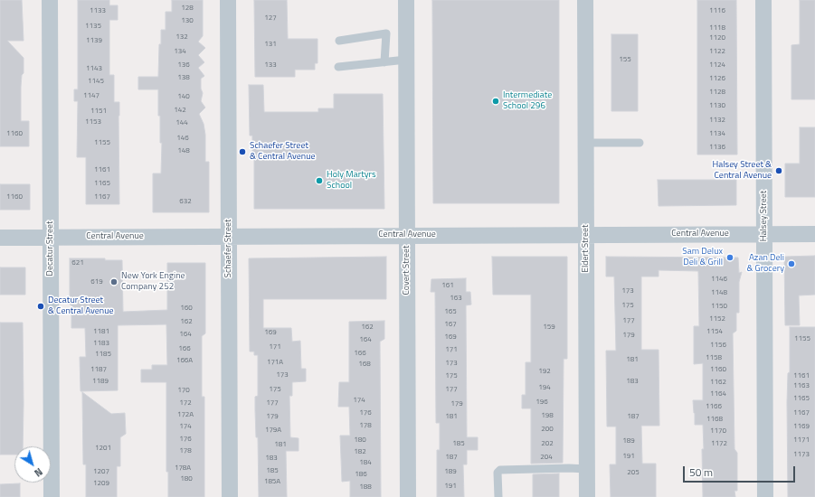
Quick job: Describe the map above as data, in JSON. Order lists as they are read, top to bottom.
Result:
{
  "streets": {
    "street": [
      "Halsey Street",
      "Central Avenue",
      "Decatur Street",
      "Schaefer Street",
      "Eldert Street",
      "Covert Street"
    ]
  },
  "crossings": [
    ["Halsey Street", "Central Avenue"],
    ["Central Avenue", "Decatur Street"],
    ["Central Avenue", "Schaefer Street"],
    ["Central Avenue", "Eldert Street"],
    ["Central Avenue", "Covert Street"]
  ],
  "places": [
    "Intermediate School 296",
    "Schaefer Street & Central Avenue",
    "Halsey Street & Central Avenue",
    "Holy Martyrs School",
    "Sam Delux Deli & Grill",
    "Azan Deli & Grocery",
    "New York Engine Company 252",
    "Decatur Street & Central Avenue"
  ],
  "house_numbers": [
    "128",
    "1133",
    "1116",
    "127",
    "130",
    "1135",
    "1118",
    "132",
    "1120",
    "1139",
    "131",
    "134",
    "1122",
    "155",
    "136",
    "133",
    "1124",
    "1143",
    "138",
    "1126",
    "1145",
    "1128",
    "1147",
    "140",
    "1130",
    "142",
    "1151",
    "1132",
    "1153",
    "144",
    "1160",
    "1134",
    "146",
    "1155",
    "1136",
    "148",
    "1161",
    "1165",
    "1160",
    "1167",
    "632",
    "621",
    "1146",
    "619",
    "161",
    "173",
    "1148",
    "163",
    "175",
    "1150",
    "160",
    "165",
    "1152",
    "177",
    "162",
    "167",
    "162",
    "159",
    "1181",
    "1154",
    "169",
    "164",
    "179",
    "169",
    "1155",
    "164",
    "1183",
    "1156",
    "171",
    "166",
    "171",
    "166",
    "1185",
    "1158",
    "181",
    "166A",
    "171A",
    "173",
    "168",
    "1187",
    "1160",
    "192",
    "173",
    "175",
    "1161",
    "1189",
    "183",
    "1162",
    "1163",
    "194",
    "175",
    "177",
    "170",
    "1164",
    "1165",
    "174",
    "196",
    "172",
    "177",
    "179",
    "1166",
    "176",
    "1167",
    "172A",
    "198",
    "179",
    "181",
    "187",
    "1168",
    "178",
    "174",
    "1169",
    "200",
    "179A",
    "1170",
    "176",
    "180",
    "1171",
    "189",
    "185",
    "202",
    "1172",
    "181",
    "1201",
    "178",
    "182",
    "1173",
    "191",
    "187",
    "204",
    "183",
    "184",
    "178A",
    "185",
    "1207",
    "189",
    "205",
    "186",
    "180",
    "185A",
    "1209",
    "191",
    "188"
  ],
  "scale_bar": "50 m",
  "north": "bottom right"
}
